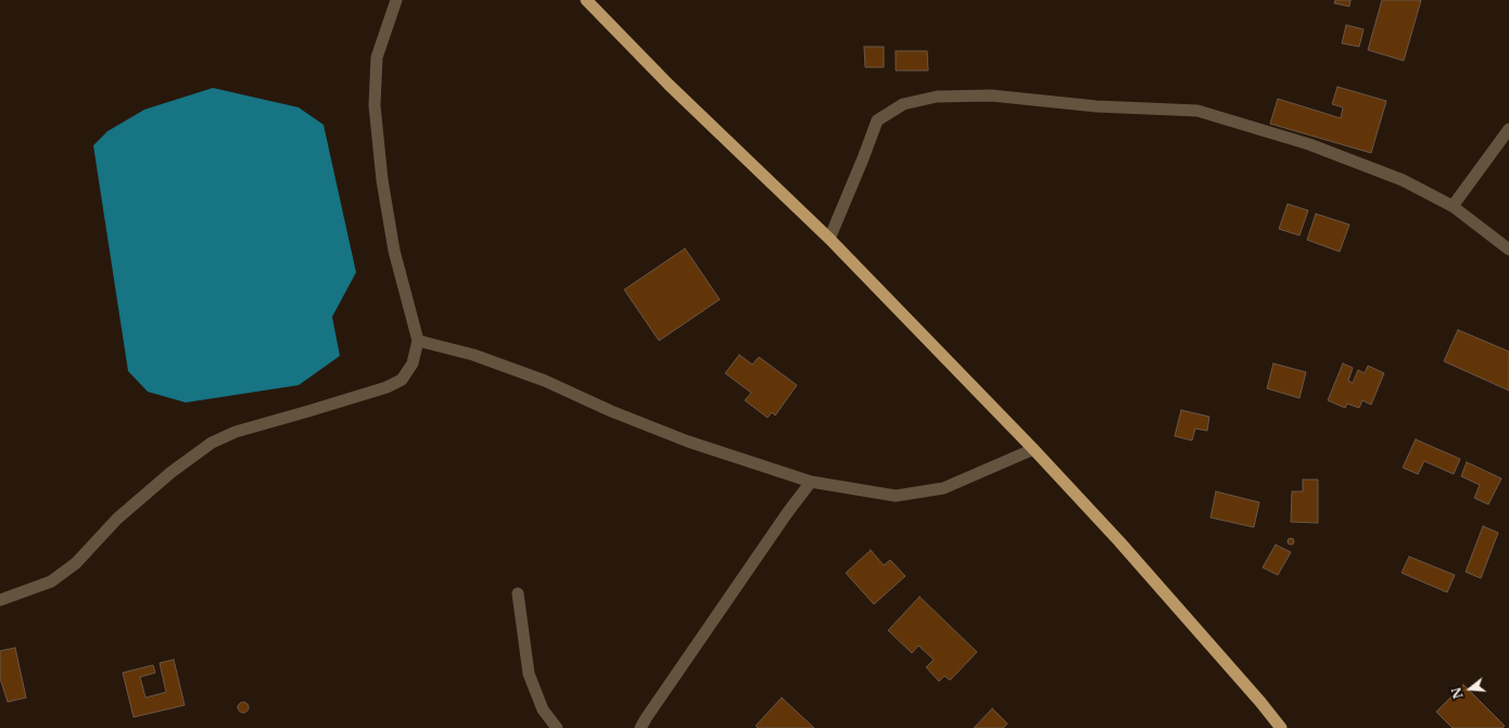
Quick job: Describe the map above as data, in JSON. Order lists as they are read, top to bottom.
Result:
{
  "north": "left"
}
